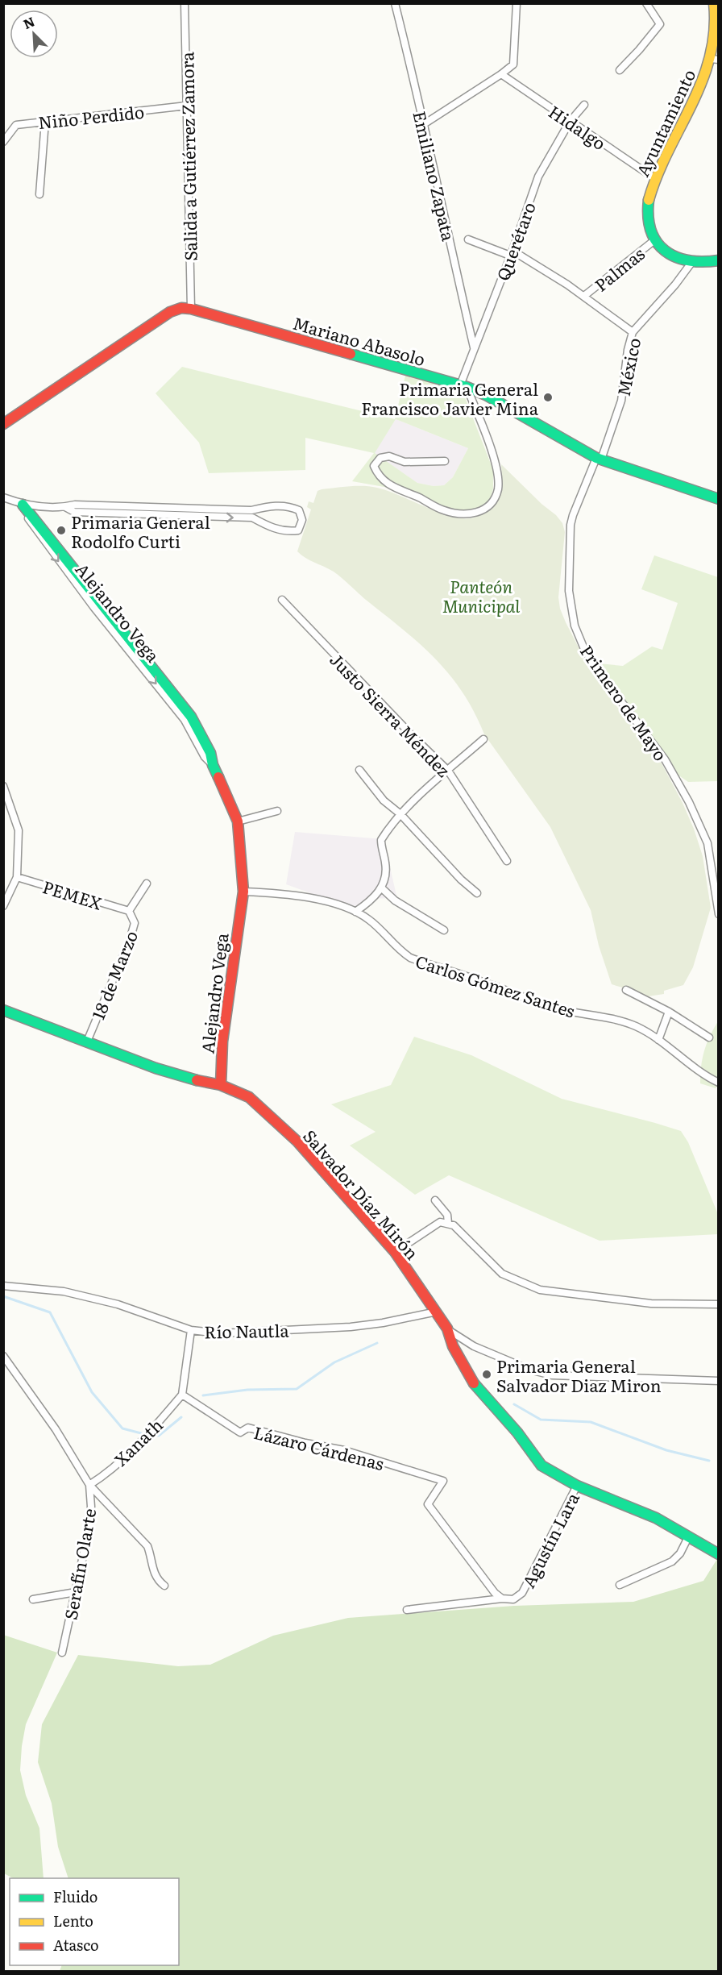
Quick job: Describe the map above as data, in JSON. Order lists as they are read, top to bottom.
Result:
{
  "streets": {
    "street": [
      "Niño Perdido",
      "Ayuntamiento",
      "Hidalgo",
      "Salida a Gutiérrez Zamora",
      "Emiliano Zapata",
      "Querétaro",
      "Palmas",
      "Mariano Abasolo",
      "México",
      "Alejandro Vega",
      "Primero de Mayo",
      "Justo Sierra Méndez",
      "PEMEX",
      "18 de Marzo",
      "Carlos Gómez Santes",
      "Salvador Díaz Mirón",
      "Río Nautla",
      "Xanath",
      "Lázaro Cárdenas",
      "Agustín Lara",
      "Serafín Olarte"
    ]
  },
  "crossings": [
    ["Niño Perdido", "Salida a Gutiérrez Zamora"],
    ["Ayuntamiento", "Hidalgo"],
    ["Ayuntamiento", "Palmas"],
    ["Hidalgo", "Querétaro"],
    ["Salida a Gutiérrez Zamora", "Mariano Abasolo"],
    ["Emiliano Zapata", "Querétaro"],
    ["Querétaro", "Mariano Abasolo"],
    ["Mariano Abasolo", "México"],
    ["Mariano Abasolo", "Primero de Mayo"],
    ["México", "Primero de Mayo"],
    ["Alejandro Vega", "Carlos Gómez Santes"],
    ["Alejandro Vega", "Salvador Díaz Mirón"],
    ["PEMEX", "18 de Marzo"],
    ["18 de Marzo", "Salvador Díaz Mirón"],
    ["Salvador Díaz Mirón", "Río Nautla"],
    ["Salvador Díaz Mirón", "Agustín Lara"],
    ["Xanath", "Lázaro Cárdenas"],
    ["Xanath", "Serafín Olarte"],
    ["Lázaro Cárdenas", "Agustín Lara"]
  ],
  "parks": ["Panteón Municipal"],
  "places": ["Primaria General Francisco Javier Mina", "Primaria General Rodolfo Curti", "Primaria General Salvador Diaz Miron"],
  "legend": ["Fluido", "Lento", "Atasco"],
  "north": "top left"
}
